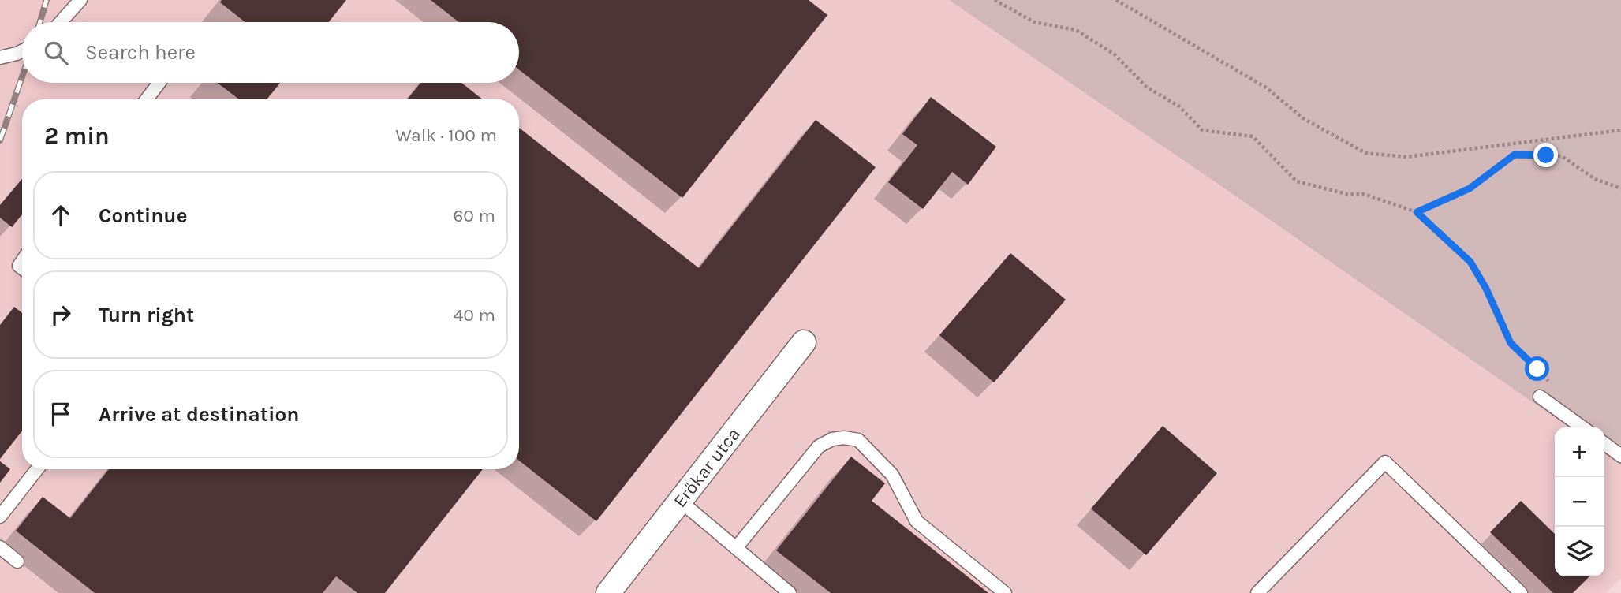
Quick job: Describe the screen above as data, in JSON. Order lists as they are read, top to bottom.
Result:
{
  "streets": {
    "street": ["Erőkar utca"]
  },
  "page": {
    "search": "Search here",
    "heading": ["2 min", "Walk · 100 m"],
    "list": [
      ["Continue", "60 m"],
      ["Turn right", "40 m"],
      "Arrive at destination"
    ],
    "map_buttons": ["+", "−"]
  }
}
